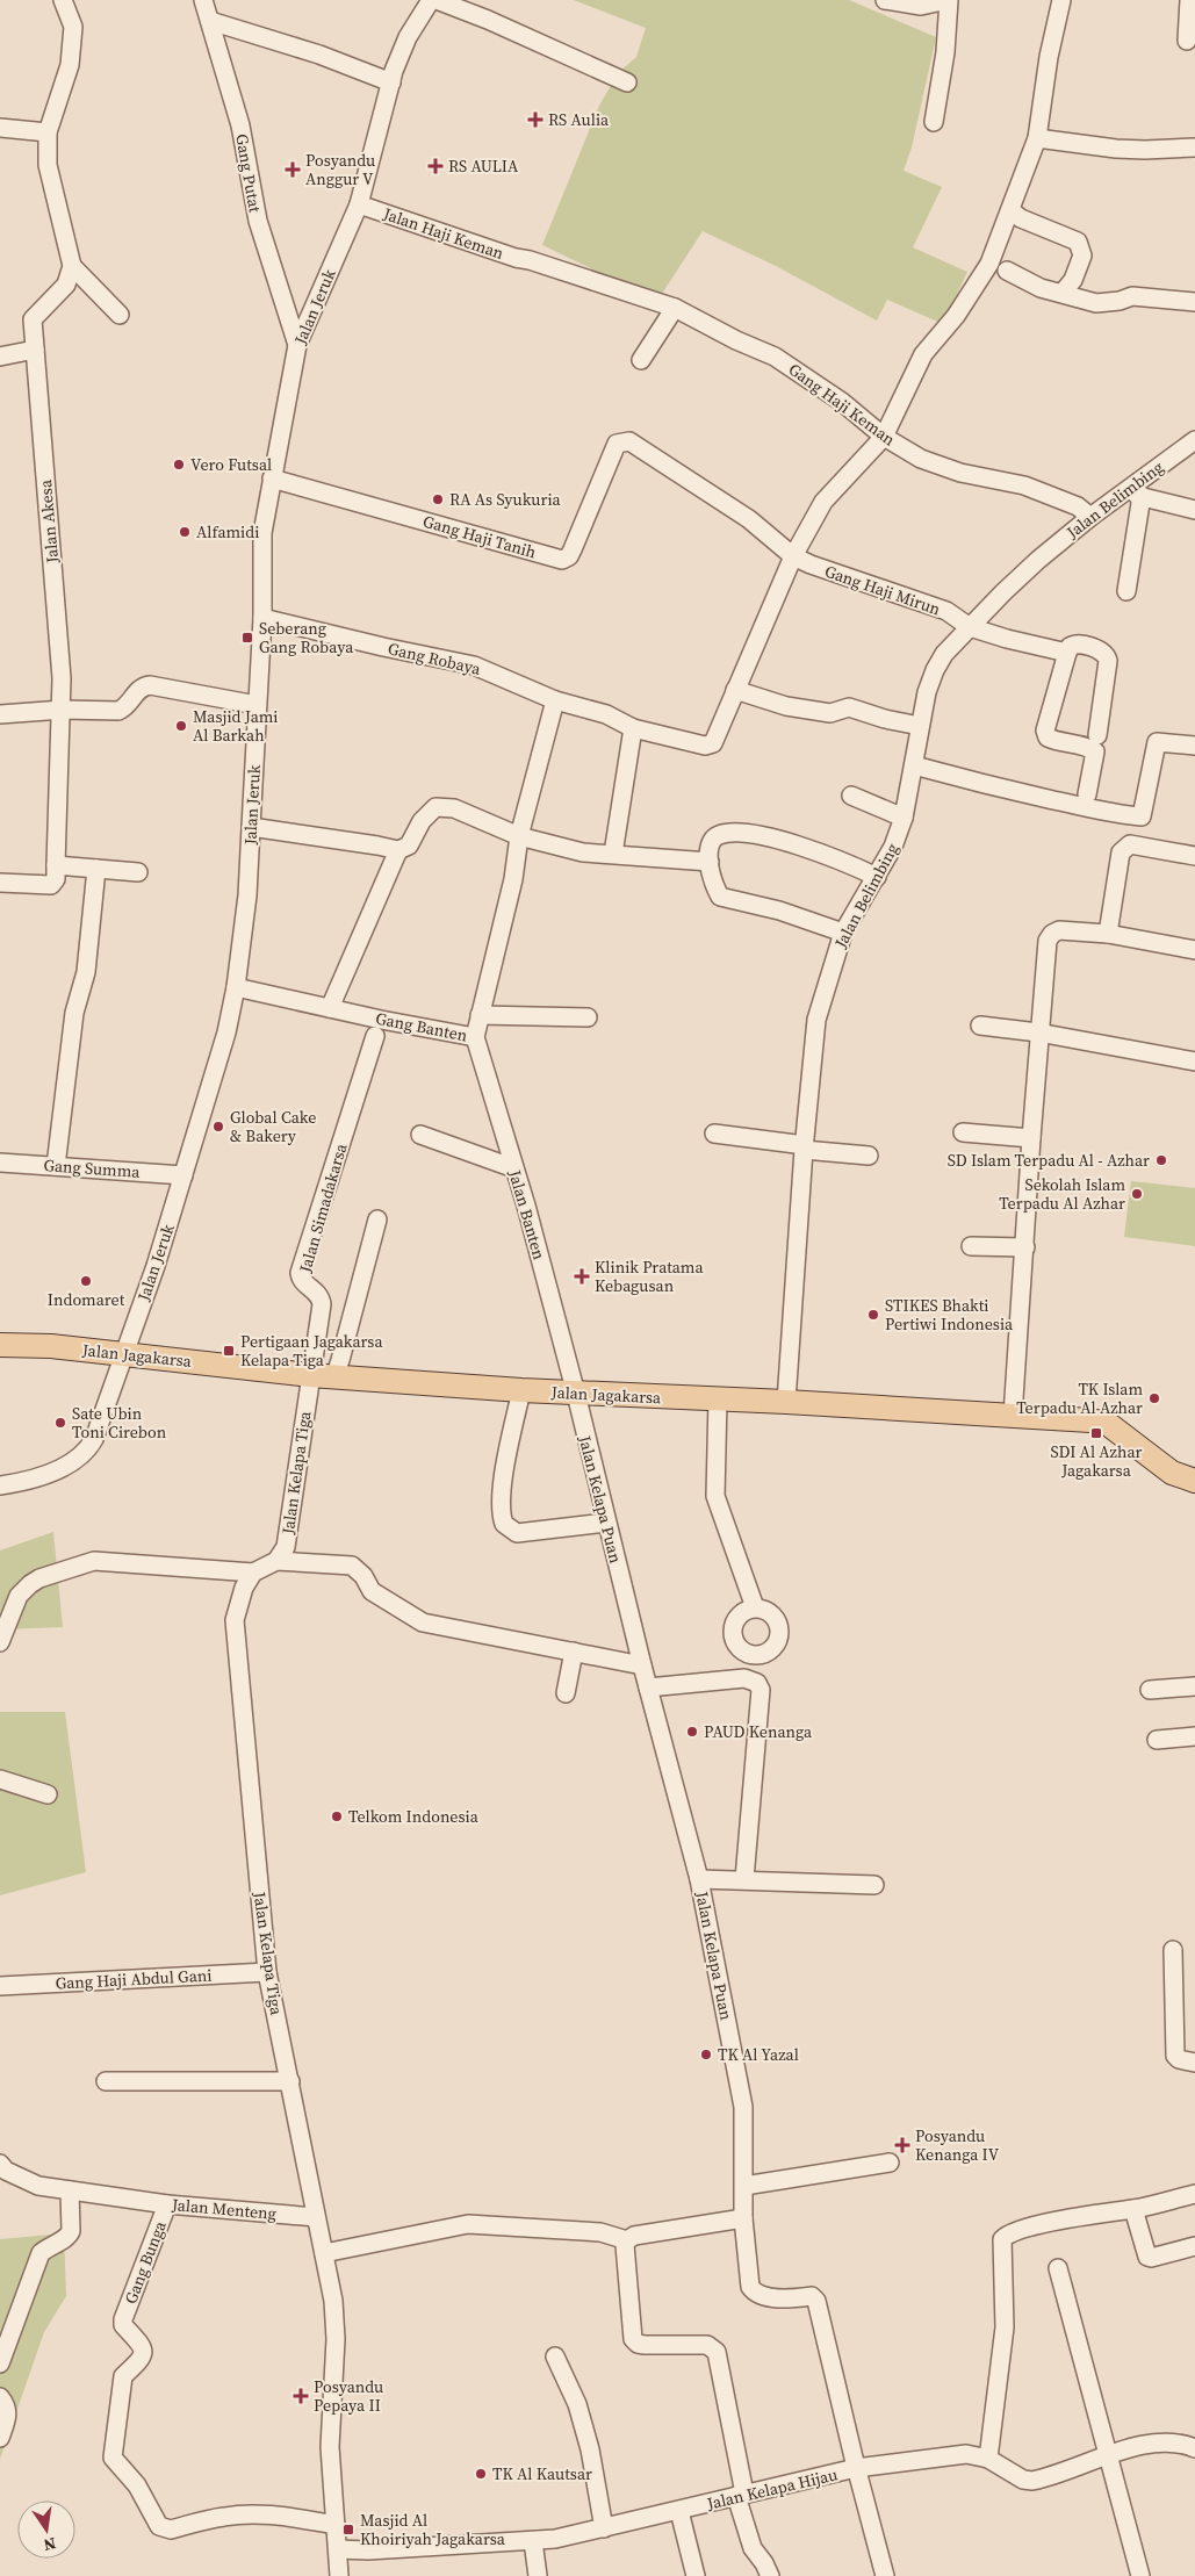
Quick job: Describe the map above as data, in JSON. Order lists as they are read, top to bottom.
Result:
{
  "streets": {
    "main road": ["Jalan Jagakarsa"],
    "street": [
      "Gang Putat",
      "Jalan Haji Keman",
      "Jalan Jeruk",
      "Gang Haji Keman",
      "Jalan Belimbing",
      "Jalan Akesa",
      "Gang Haji Tanih",
      "Gang Haji Mirun",
      "Gang Robaya",
      "Gang Banten",
      "Gang Summa",
      "Jalan Simadakarsa",
      "Jalan Banten",
      "Jalan Kelapa Tiga",
      "Jalan Kelapa Puan",
      "Gang Haji Abdul Gani",
      "Jalan Menteng",
      "Gang Bunga",
      "Jalan Kelapa Hijau"
    ]
  },
  "crossings": [
    ["Gang Putat", "Jalan Jeruk"],
    ["Jalan Haji Keman", "Jalan Jeruk"],
    ["Jalan Haji Keman", "Gang Haji Keman"],
    ["Jalan Jeruk", "Gang Haji Tanih"],
    ["Jalan Jeruk", "Gang Robaya"],
    ["Jalan Jeruk", "Gang Banten"],
    ["Jalan Jeruk", "Gang Summa"],
    ["Jalan Jeruk", "Jalan Jagakarsa"],
    ["Gang Haji Keman", "Jalan Belimbing"],
    ["Jalan Belimbing", "Gang Haji Mirun"],
    ["Jalan Belimbing", "Jalan Jagakarsa"],
    ["Gang Haji Tanih", "Gang Haji Mirun"],
    ["Gang Robaya", "Gang Banten"],
    ["Gang Banten", "Jalan Banten"],
    ["Jalan Simadakarsa", "Jalan Jagakarsa"],
    ["Jalan Simadakarsa", "Jalan Kelapa Tiga"],
    ["Jalan Banten", "Jalan Jagakarsa"],
    ["Jalan Banten", "Jalan Kelapa Puan"],
    ["Jalan Jagakarsa", "Jalan Kelapa Tiga"],
    ["Jalan Jagakarsa", "Jalan Kelapa Puan"],
    ["Jalan Kelapa Tiga", "Gang Haji Abdul Gani"],
    ["Jalan Kelapa Tiga", "Jalan Menteng"],
    ["Jalan Kelapa Tiga", "Gang Bunga"],
    ["Jalan Kelapa Tiga", "Jalan Kelapa Hijau"],
    ["Jalan Kelapa Puan", "Jalan Kelapa Hijau"],
    ["Jalan Menteng", "Gang Bunga"]
  ],
  "places": {
    "health": [
      "RS Aulia",
      "RS AULIA",
      "Posyandu Anggur V",
      "Klinik Pratama Kebagusan",
      "Posyandu Kenanga IV",
      "Posyandu Pepaya II"
    ],
    "other": [
      "Vero Futsal",
      "RA As Syukuria",
      "Alfamidi",
      "Masjid Jami Al Barkah",
      "Global Cake & Bakery",
      "SD Islam Terpadu Al - Azhar",
      "Sekolah Islam Terpadu Al Azhar",
      "Indomaret",
      "STIKES Bhakti Pertiwi Indonesia",
      "TK Islam Terpadu Al Azhar",
      "Sate Ubin Toni Cirebon",
      "PAUD Kenanga",
      "Telkom Indonesia",
      "TK Al Yazal",
      "TK Al Kautsar"
    ],
    "transit": [
      "Seberang Gang Robaya",
      "Pertigaan Jagakarsa Kelapa Tiga",
      "SDI Al Azhar Jagakarsa",
      "Masjid Al Khoiriyah Jagakarsa"
    ]
  },
  "north": "bottom"
}
